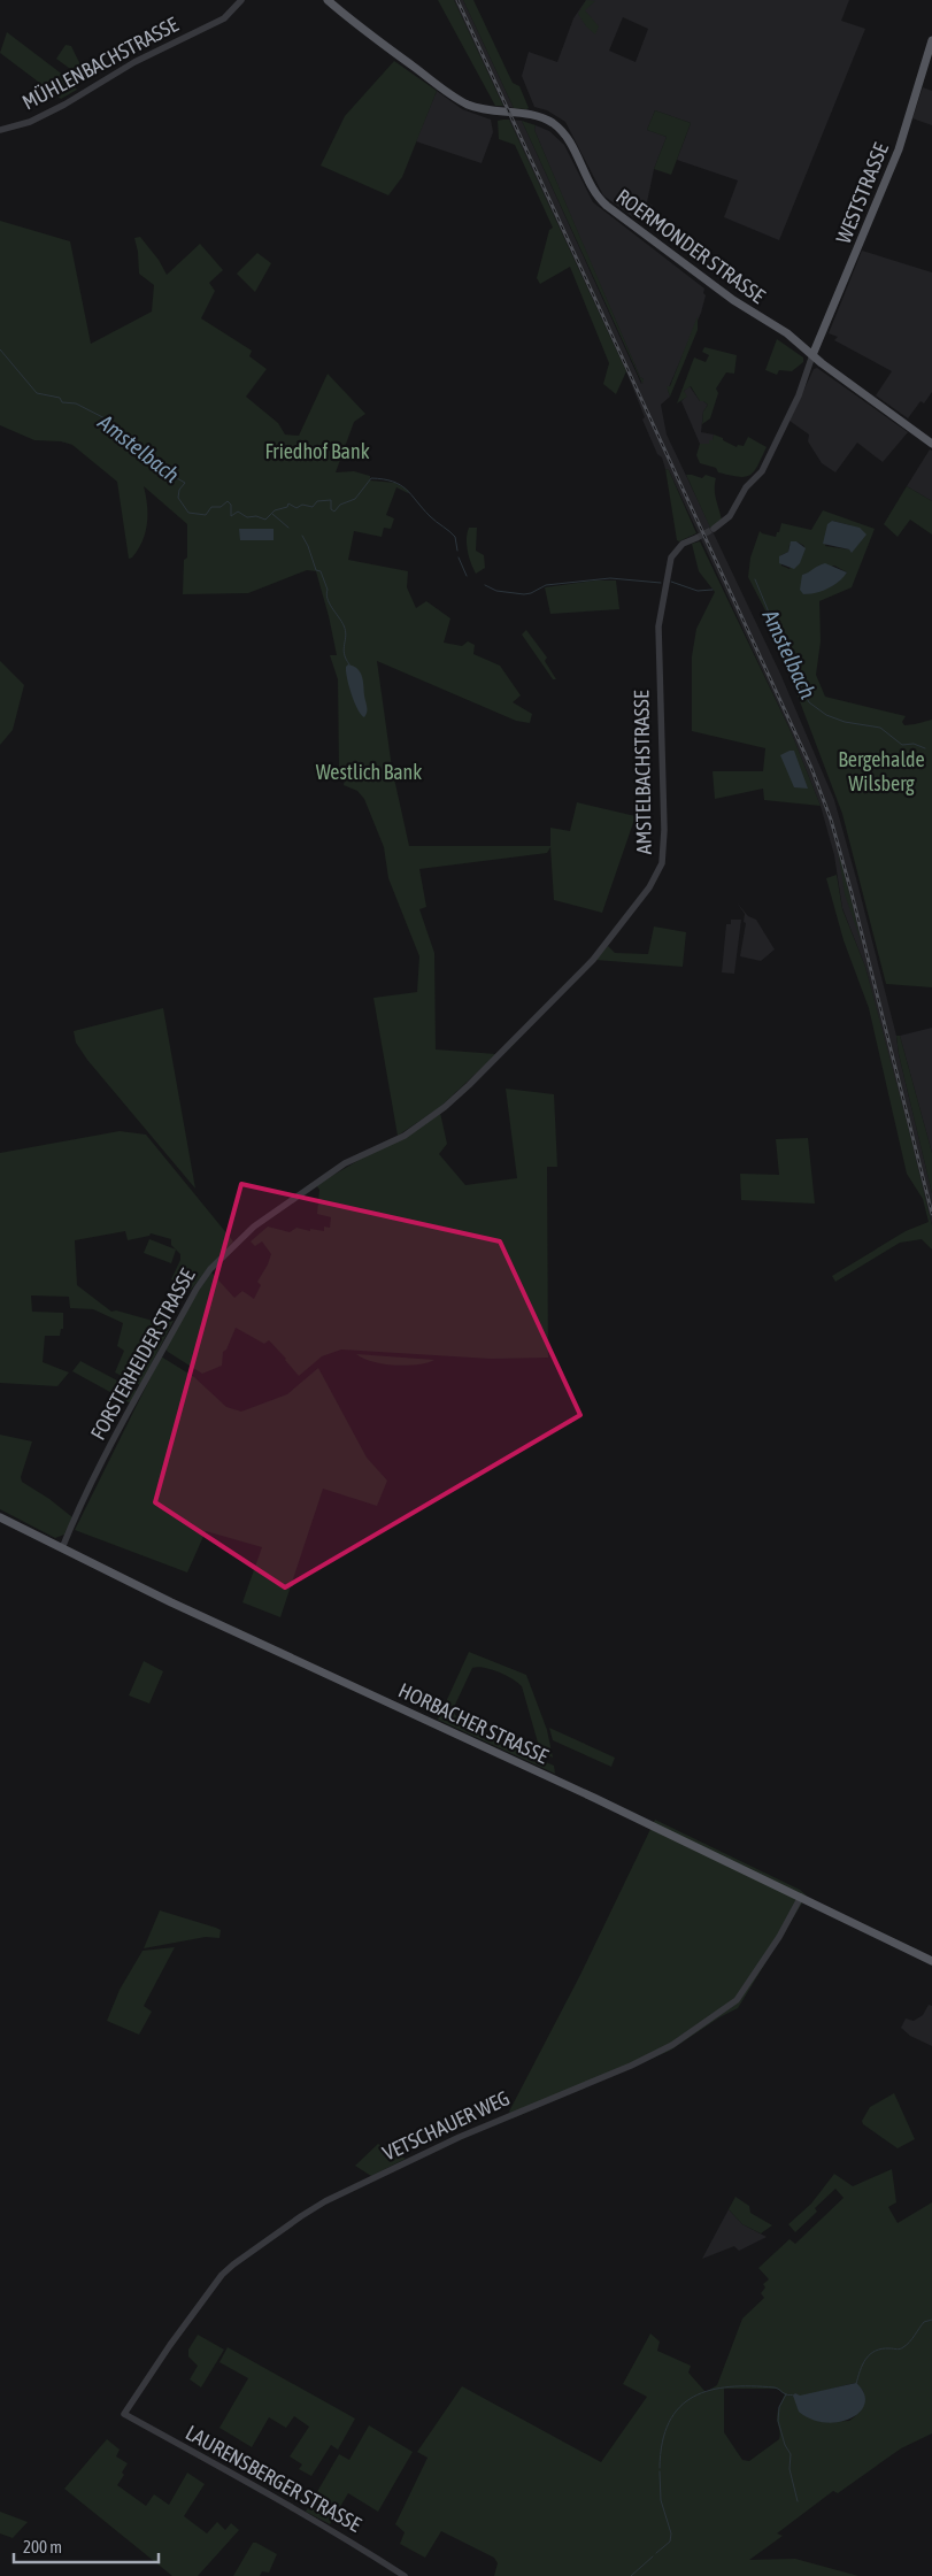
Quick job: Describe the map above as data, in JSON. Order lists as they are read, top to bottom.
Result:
{
  "streets": {
    "main road": ["WESTSTRASSE", "ROERMONDER STRASSE", "HORBACHER STRASSE"],
    "street": [
      "MÜHLENBACHSTRASSE",
      "AMSTELBACHSTRASSE",
      "FORSTERHEIDER STRASSE",
      "VETSCHAUER WEG",
      "LAURENSBERGER STRASSE"
    ]
  },
  "crossings": [
    ["WESTSTRASSE", "ROERMONDER STRASSE"],
    ["AMSTELBACHSTRASSE", "FORSTERHEIDER STRASSE"],
    ["FORSTERHEIDER STRASSE", "HORBACHER STRASSE"],
    ["HORBACHER STRASSE", "VETSCHAUER WEG"],
    ["VETSCHAUER WEG", "LAURENSBERGER STRASSE"]
  ],
  "water": ["Amstelbach"],
  "parks": ["Friedhof Bank", "Bergehalde Wilsberg", "Westlich Bank"],
  "scale_bar": "200 m"
}
